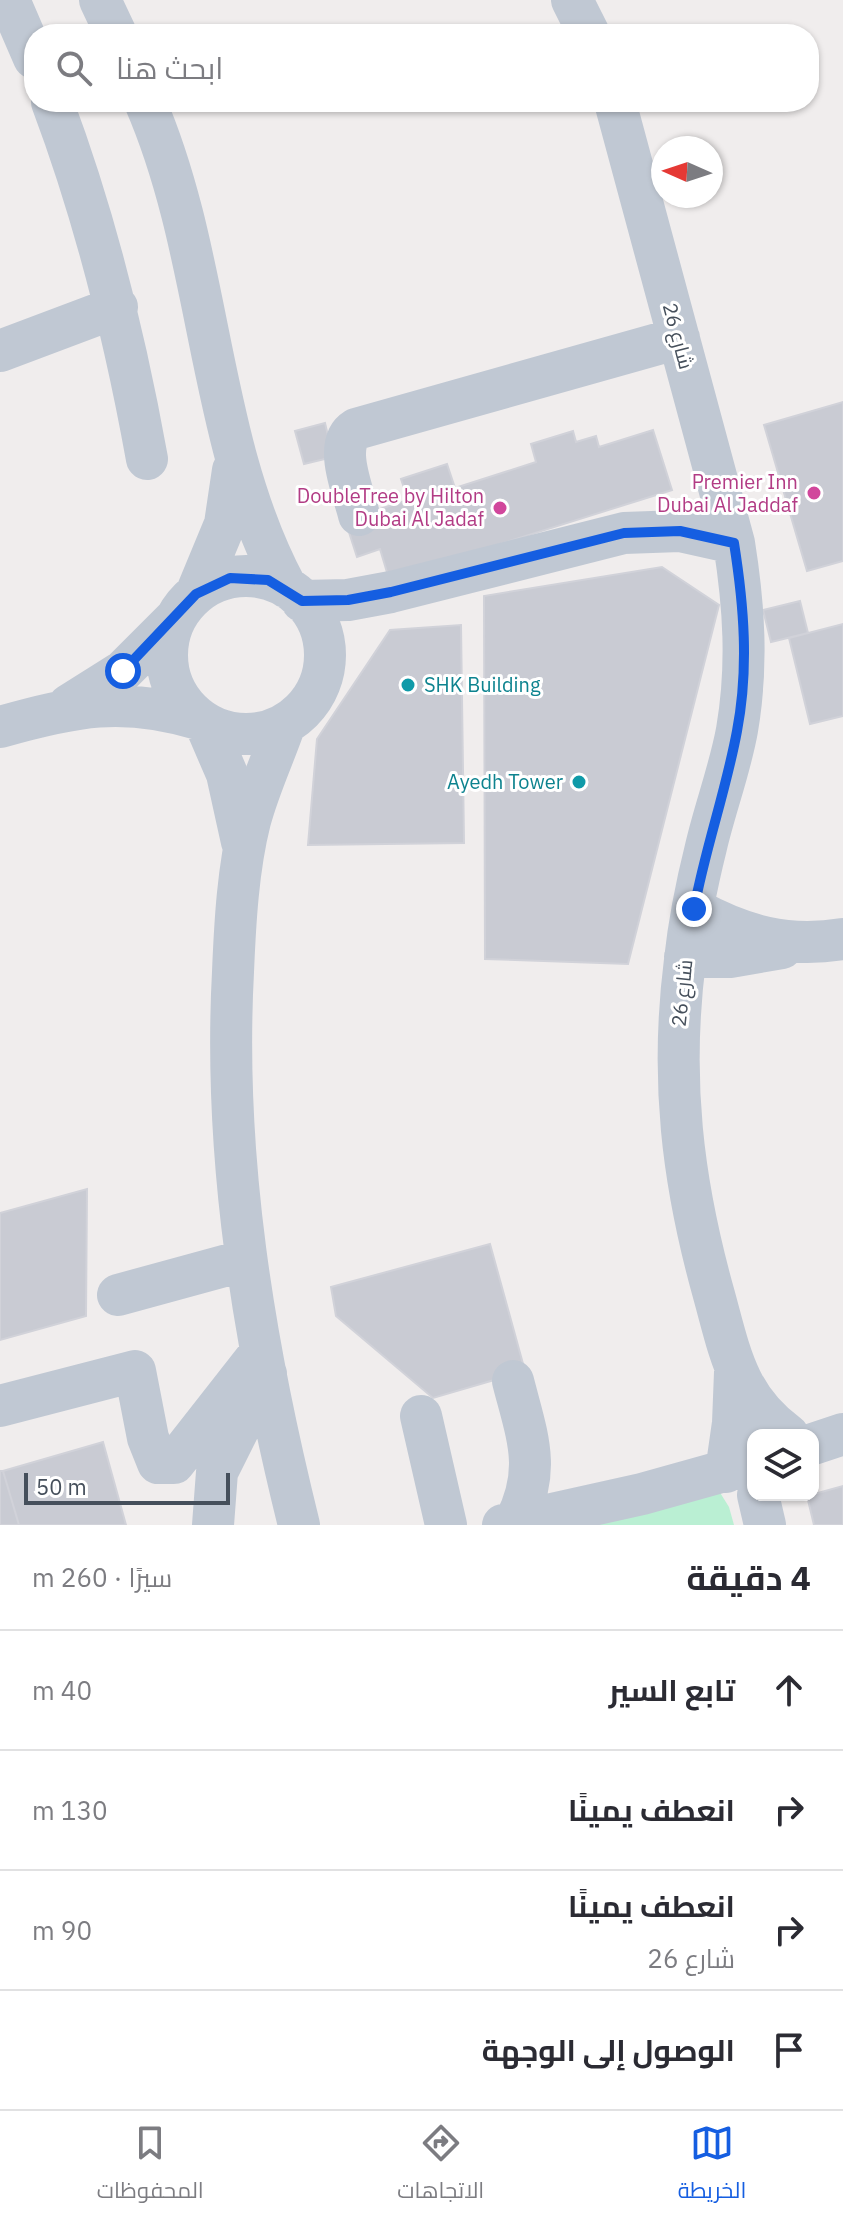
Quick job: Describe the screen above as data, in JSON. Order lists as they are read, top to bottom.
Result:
{
  "streets": {
    "street": ["شارع 26"]
  },
  "places": [
    "Premier Inn Dubai Al Jaddaf",
    "DoubleTree by Hilton Dubai Al Jadaf",
    "SHK Building",
    "Ayedh Tower"
  ],
  "scale_bar": "50 m",
  "north": "left",
  "page": {
    "search": "ابحث هنا",
    "scale": "50 m",
    "heading": ["4 دقيقة", "سيرًا · 260 m"],
    "list": [
      ["تابع السير", "40 m"],
      ["انعطف يمينًا", "130 m"],
      ["انعطف يمينًا", "شارع 26", "90 m"],
      "الوصول إلى الوجهة"
    ],
    "nav": ["الخريطة", "الاتجاهات", "المحفوظات"]
  }
}
